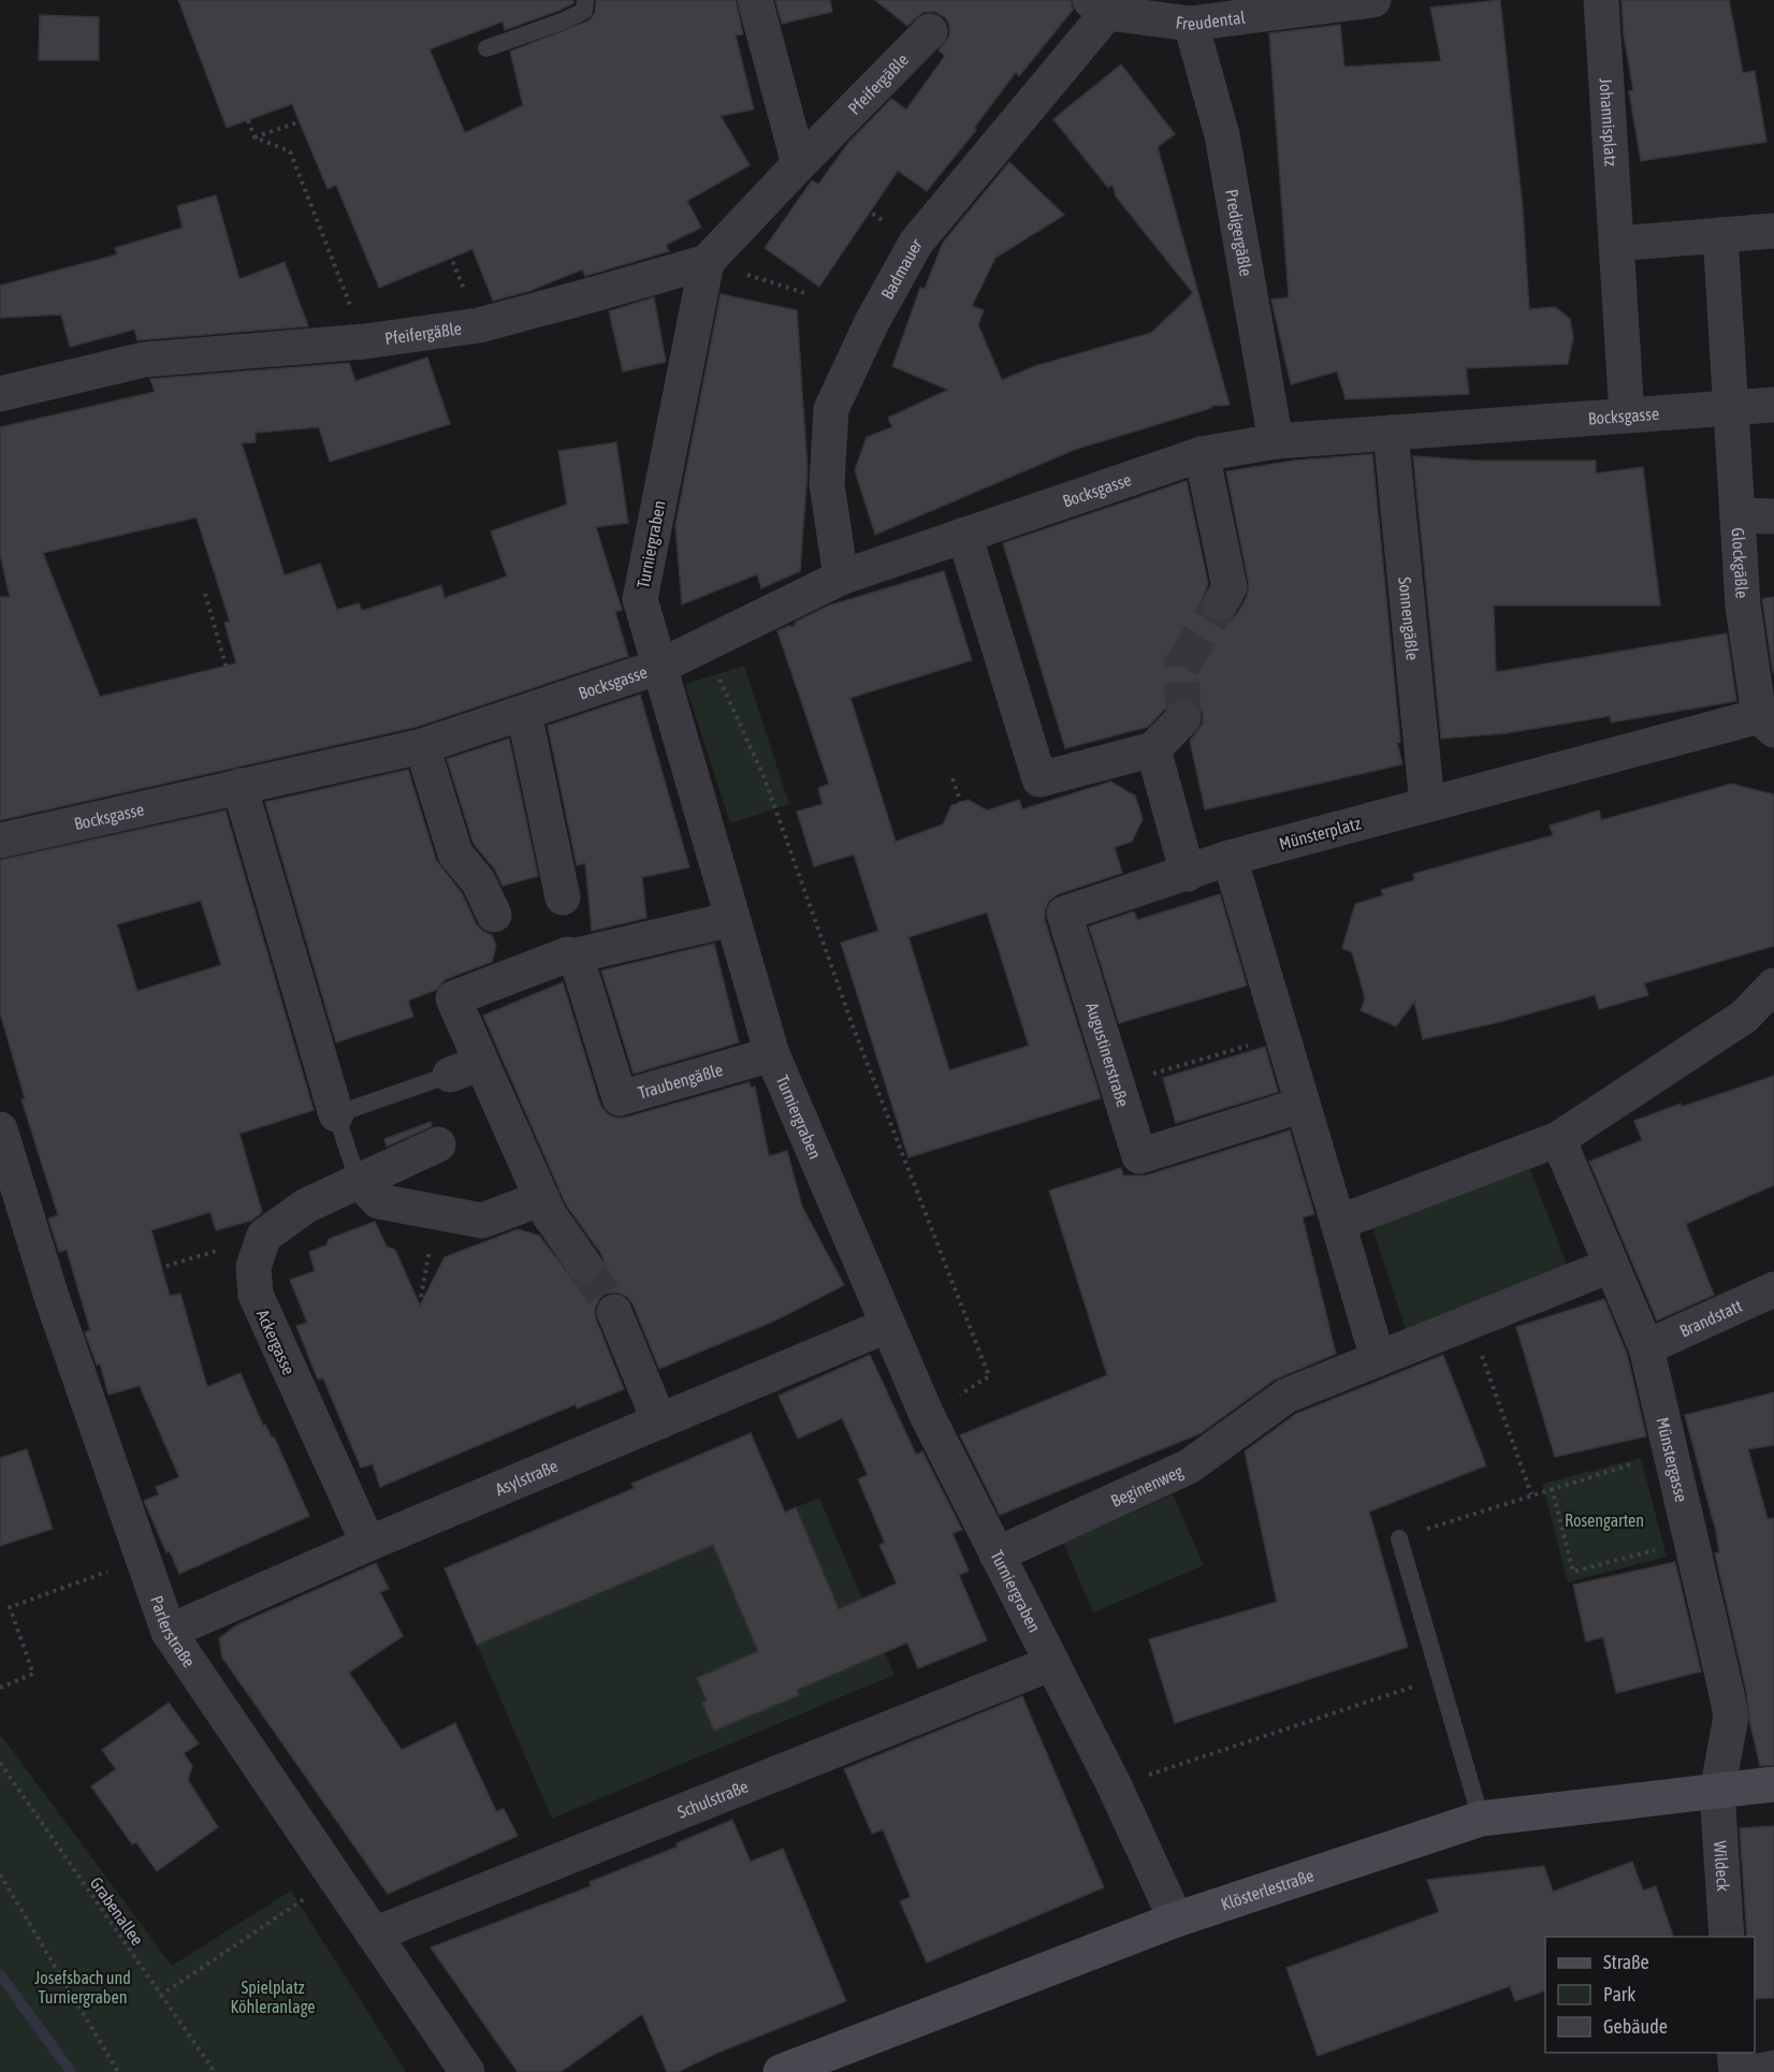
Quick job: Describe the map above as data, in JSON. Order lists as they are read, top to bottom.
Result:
{
  "streets": {
    "street": [
      "Freudental",
      "Pfeifergäßle",
      "Johannisplatz",
      "Predigergäßle",
      "Badmauer",
      "Bocksgasse",
      "Turniergraben",
      "Glockgäßle",
      "Sonnengäßle",
      "Münsterplatz",
      "Augustinerstraße",
      "Traubengäßle",
      "Brandstatt",
      "Ackergasse",
      "Münstergasse",
      "Asylstraße",
      "Beginenweg",
      "Parlerstraße",
      "Schulstraße",
      "Wildeck",
      "Klösterlestraße"
    ],
    "path": ["Grabenallee"]
  },
  "crossings": [
    ["Freudental", "Predigergäßle"],
    ["Freudental", "Badmauer"],
    ["Pfeifergäßle", "Turniergraben"],
    ["Johannisplatz", "Bocksgasse"],
    ["Predigergäßle", "Bocksgasse"],
    ["Badmauer", "Bocksgasse"],
    ["Bocksgasse", "Turniergraben"],
    ["Bocksgasse", "Glockgäßle"],
    ["Bocksgasse", "Sonnengäßle"],
    ["Turniergraben", "Traubengäßle"],
    ["Turniergraben", "Asylstraße"],
    ["Turniergraben", "Beginenweg"],
    ["Turniergraben", "Schulstraße"],
    ["Turniergraben", "Klösterlestraße"],
    ["Glockgäßle", "Münsterplatz"],
    ["Sonnengäßle", "Münsterplatz"],
    ["Münsterplatz", "Augustinerstraße"],
    ["Brandstatt", "Münstergasse"],
    ["Ackergasse", "Asylstraße"],
    ["Münstergasse", "Wildeck"],
    ["Münstergasse", "Klösterlestraße"],
    ["Asylstraße", "Parlerstraße"],
    ["Parlerstraße", "Schulstraße"],
    ["Wildeck", "Klösterlestraße"]
  ],
  "parks": ["Rosengarten", "Josefsbach und Turniergraben", "Spielplatz Köhleranlage"],
  "legend": ["Straße", "Park", "Gebäude"]
}
